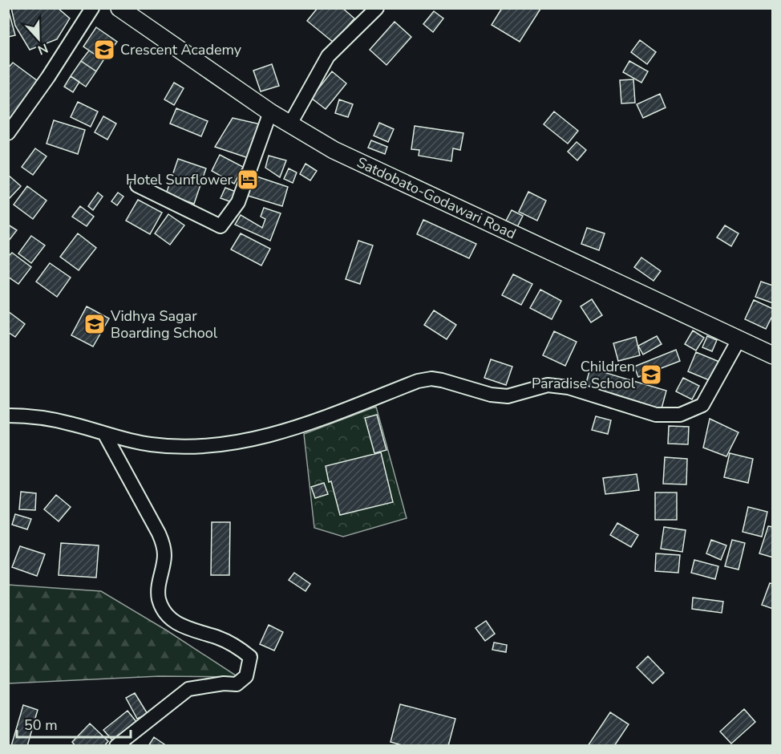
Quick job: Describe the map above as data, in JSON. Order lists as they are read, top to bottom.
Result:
{
  "streets": {
    "street": ["Satdobato-Godawari Road"]
  },
  "places": {
    "school or university": ["Crescent Academy", "Vidhya Sagar Boarding School", "Children Paradise School"],
    "hotel": ["Hotel Sunflower"]
  },
  "scale_bar": "50 m",
  "north": "bottom"
}
